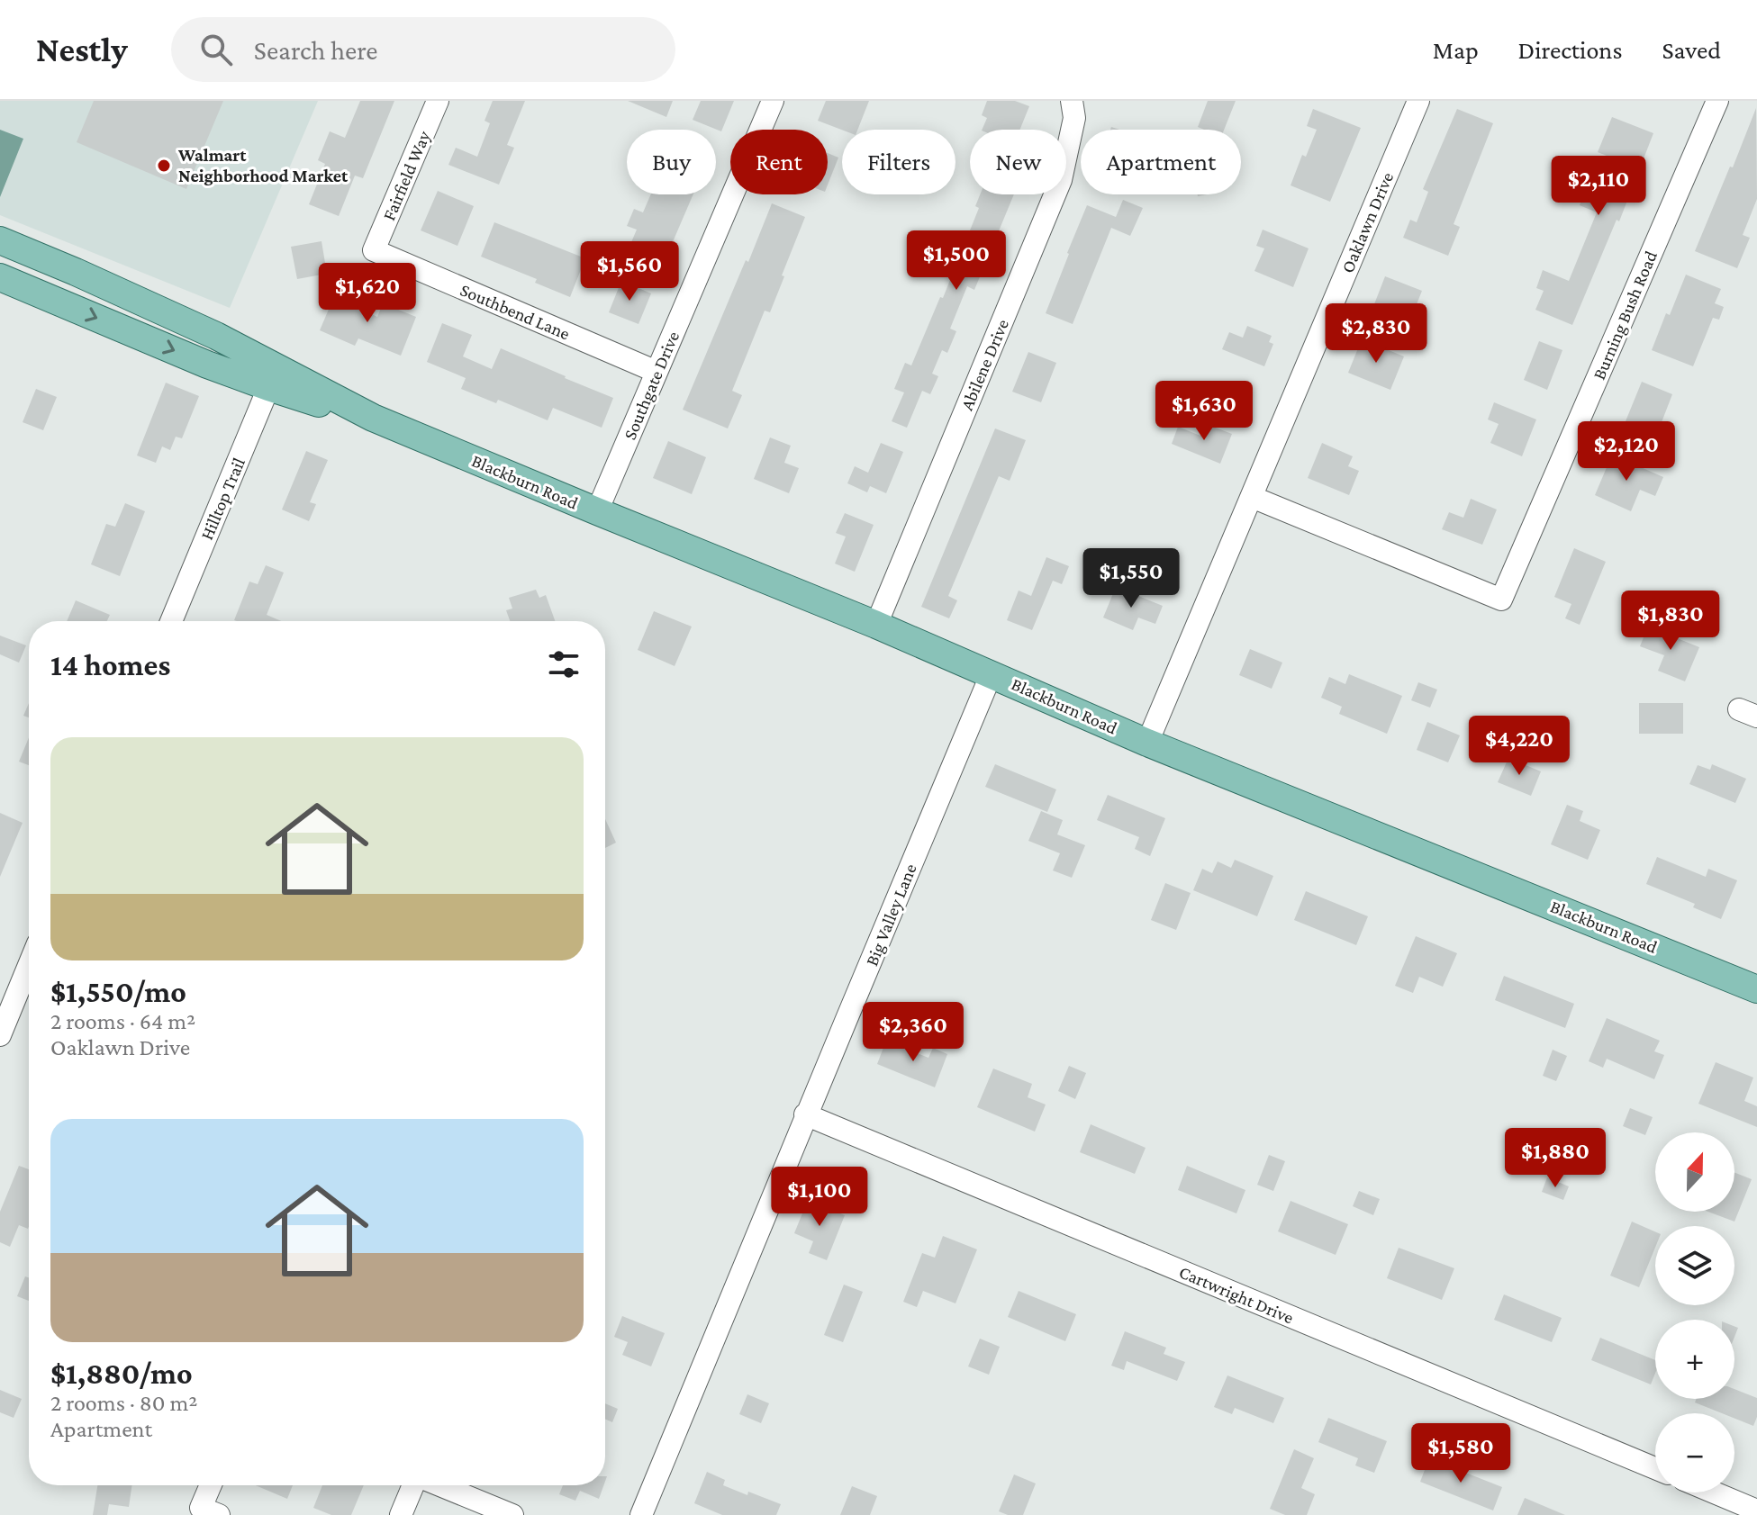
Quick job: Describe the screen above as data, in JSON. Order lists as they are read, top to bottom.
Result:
{
  "streets": {
    "main road": ["Blackburn Road"],
    "street": [
      "Fairfield Way",
      "Oaklawn Drive",
      "Southbend Lane",
      "Burning Bush Road",
      "Abilene Drive",
      "Southgate Drive",
      "Hilltop Trail",
      "Big Valley Lane",
      "Cartwright Drive"
    ]
  },
  "crossings": [
    ["Fairfield Way", "Southbend Lane"],
    ["Oaklawn Drive", "Burning Bush Road"],
    ["Oaklawn Drive", "Blackburn Road"],
    ["Southbend Lane", "Southgate Drive"],
    ["Abilene Drive", "Blackburn Road"],
    ["Southgate Drive", "Blackburn Road"],
    ["Blackburn Road", "Hilltop Trail"],
    ["Blackburn Road", "Big Valley Lane"],
    ["Big Valley Lane", "Cartwright Drive"]
  ],
  "places": ["Walmart Neighborhood Market"],
  "north": "top",
  "page": {
    "header": "Nestly",
    "search": "Search here",
    "nav": ["Map", "Directions", "Saved"],
    "chip": [
      "Buy",
      "Rent",
      "Filters",
      "New",
      "Apartment"
    ],
    "price": [
      "$2,110",
      "$1,500",
      "$1,560",
      "$1,620",
      "$2,830",
      "$1,630",
      "$2,120",
      "$1,550",
      "$1,830",
      "$4,220",
      "$2,360",
      "$1,880",
      "$1,100",
      "$1,580"
    ],
    "heading": "14 homes",
    "list": [
      {
        "name": "$1,550/mo",
        "note": "2 rooms · 64 m² · Oaklawn Drive"
      },
      {
        "name": "$1,880/mo",
        "note": "2 rooms · 80 m² · Apartment"
      }
    ],
    "map_buttons": ["+", "−"]
  }
}
